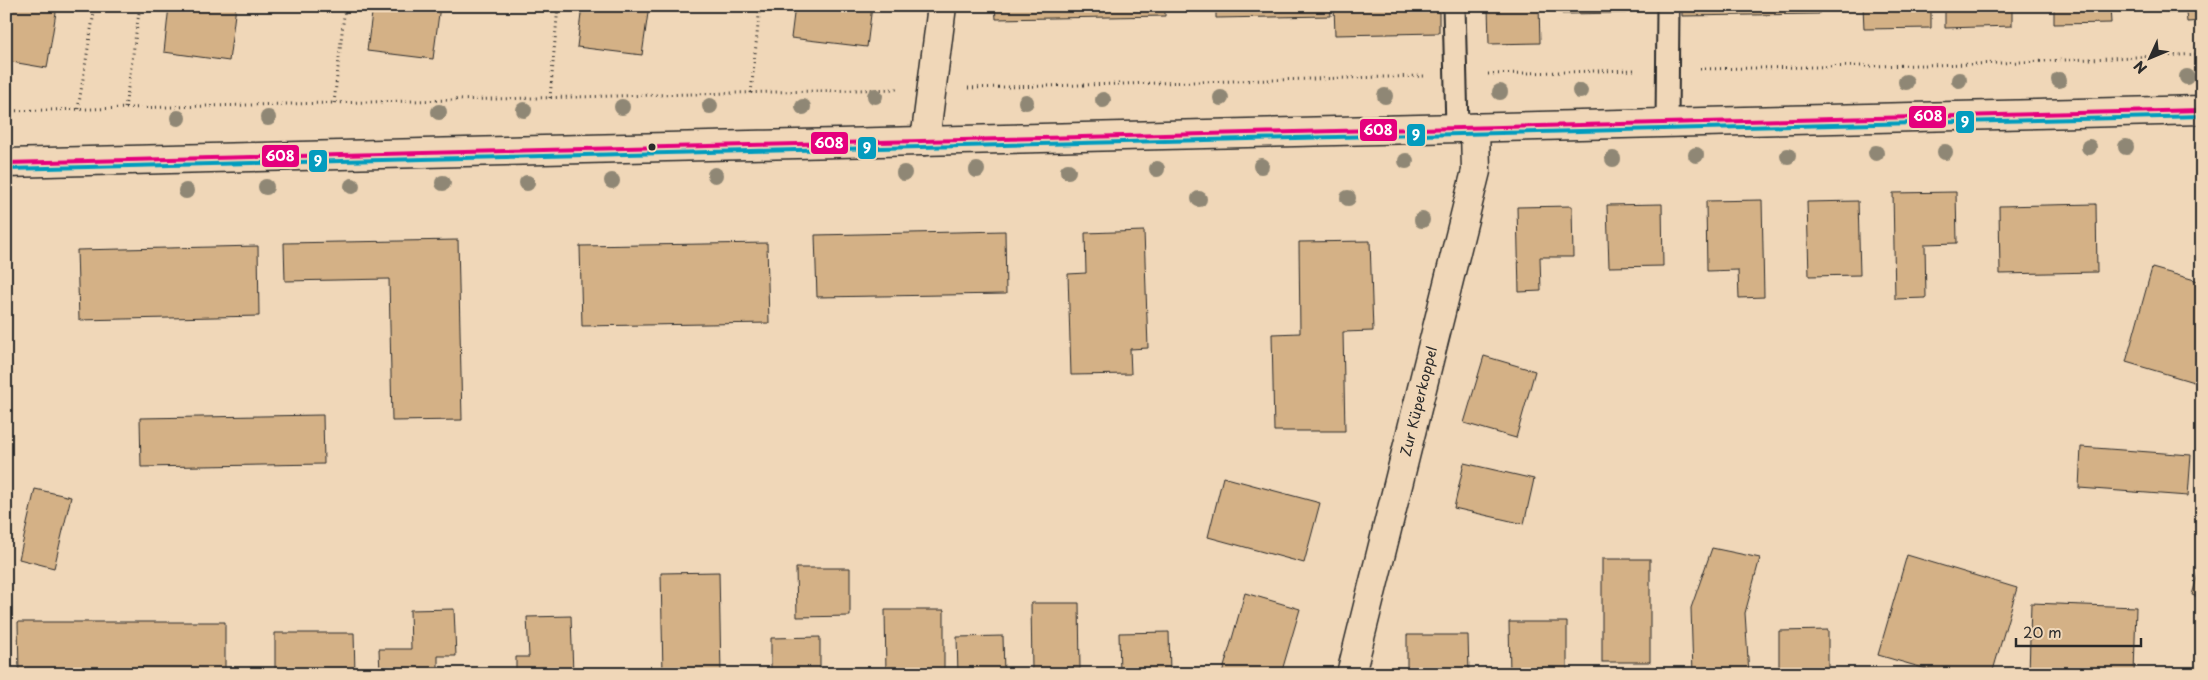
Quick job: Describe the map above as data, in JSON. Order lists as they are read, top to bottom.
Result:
{
  "streets": {
    "main road": ["Zur Küperkoppel"]
  },
  "lines": ["transit line 608", "transit line 9"],
  "scale_bar": "20 m",
  "north": "bottom left"
}
